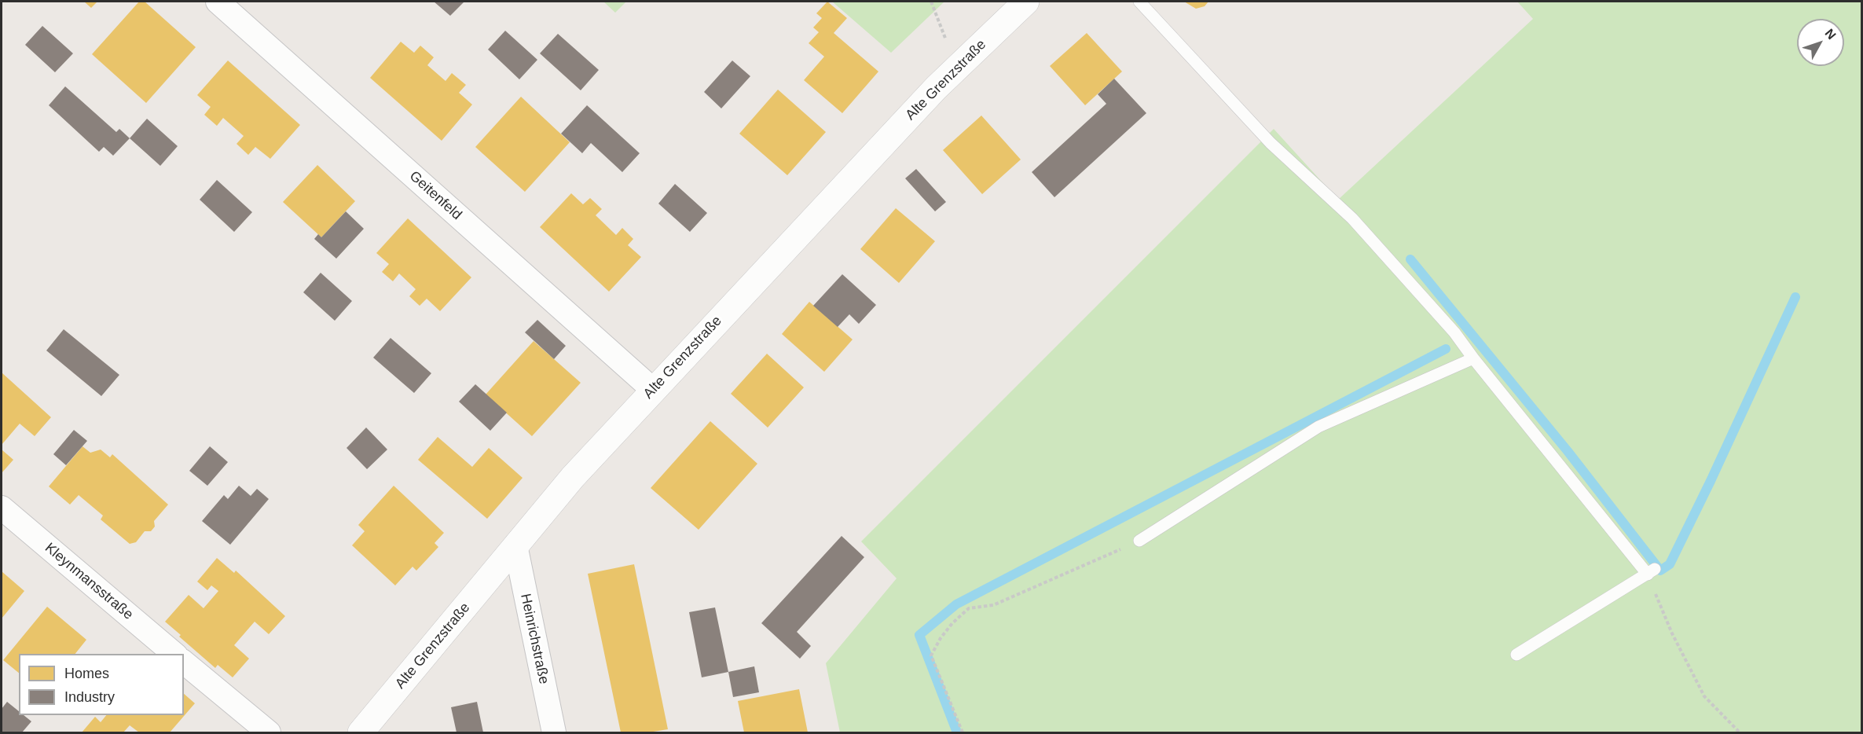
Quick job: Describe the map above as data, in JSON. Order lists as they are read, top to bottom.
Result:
{
  "streets": {
    "street": [
      "Alte Grenzstraße",
      "Geitenfeld",
      "Kleynmansstraße",
      "Heinrichstraße"
    ]
  },
  "crossings": [
    ["Alte Grenzstraße", "Geitenfeld"],
    ["Alte Grenzstraße", "Heinrichstraße"]
  ],
  "legend": ["Homes", "Industry"],
  "north": "top right"
}
